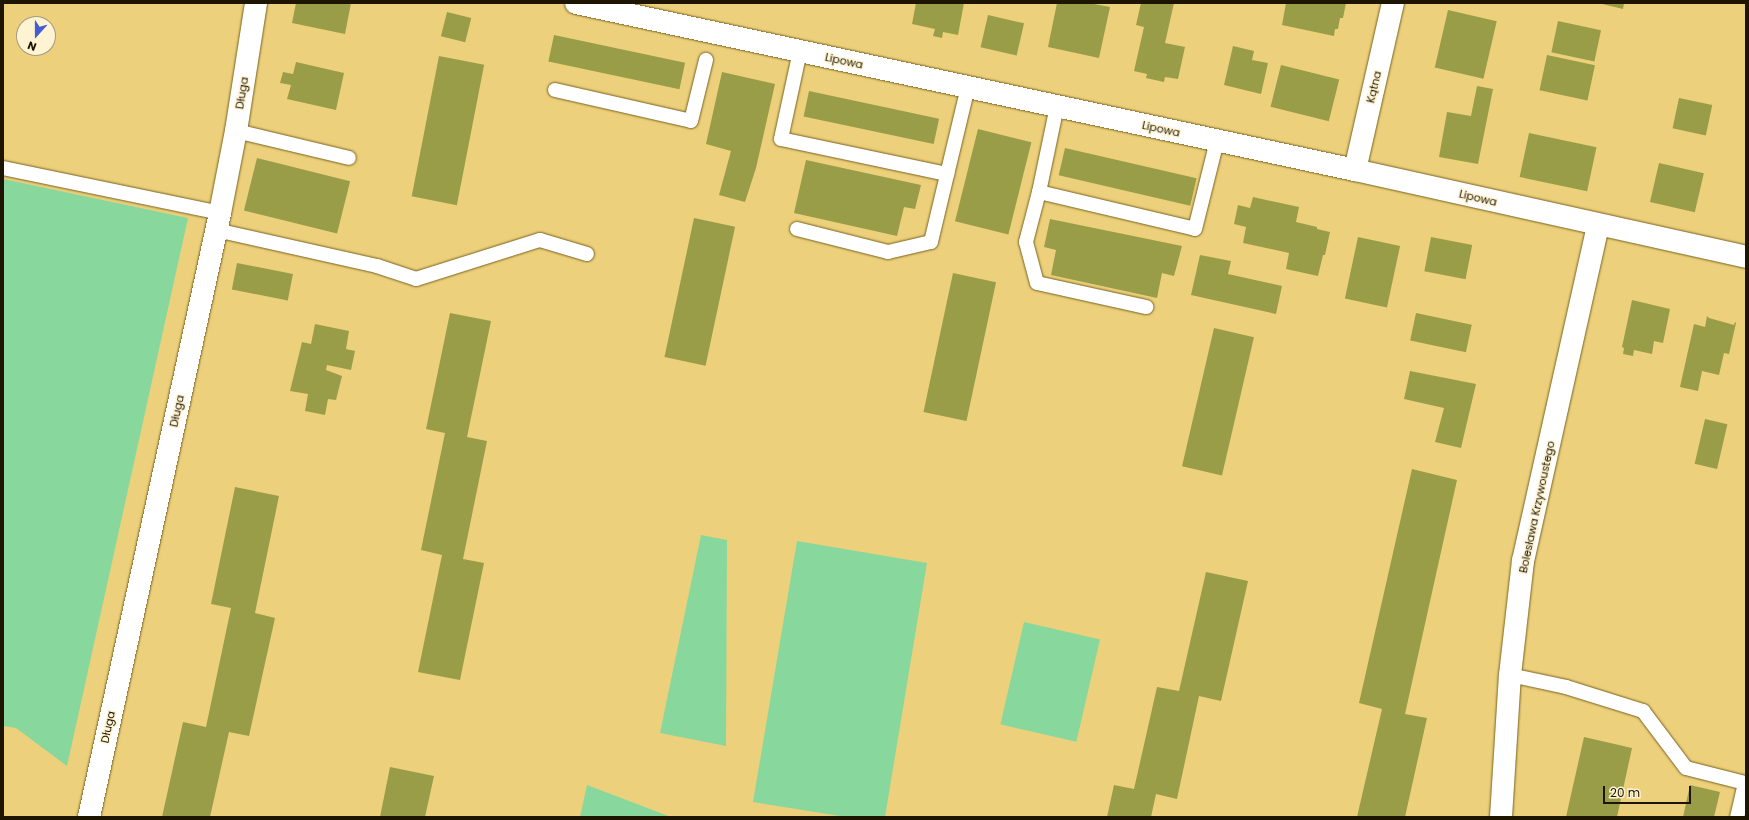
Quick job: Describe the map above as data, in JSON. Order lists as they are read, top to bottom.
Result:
{
  "streets": {
    "street": [
      "Lipowa",
      "Kątna",
      "Długa",
      "Bolesława Krzywoustego"
    ]
  },
  "crossings": [
    ["Lipowa", "Kątna"],
    ["Lipowa", "Bolesława Krzywoustego"]
  ],
  "scale_bar": "20 m",
  "north": "bottom"
}
